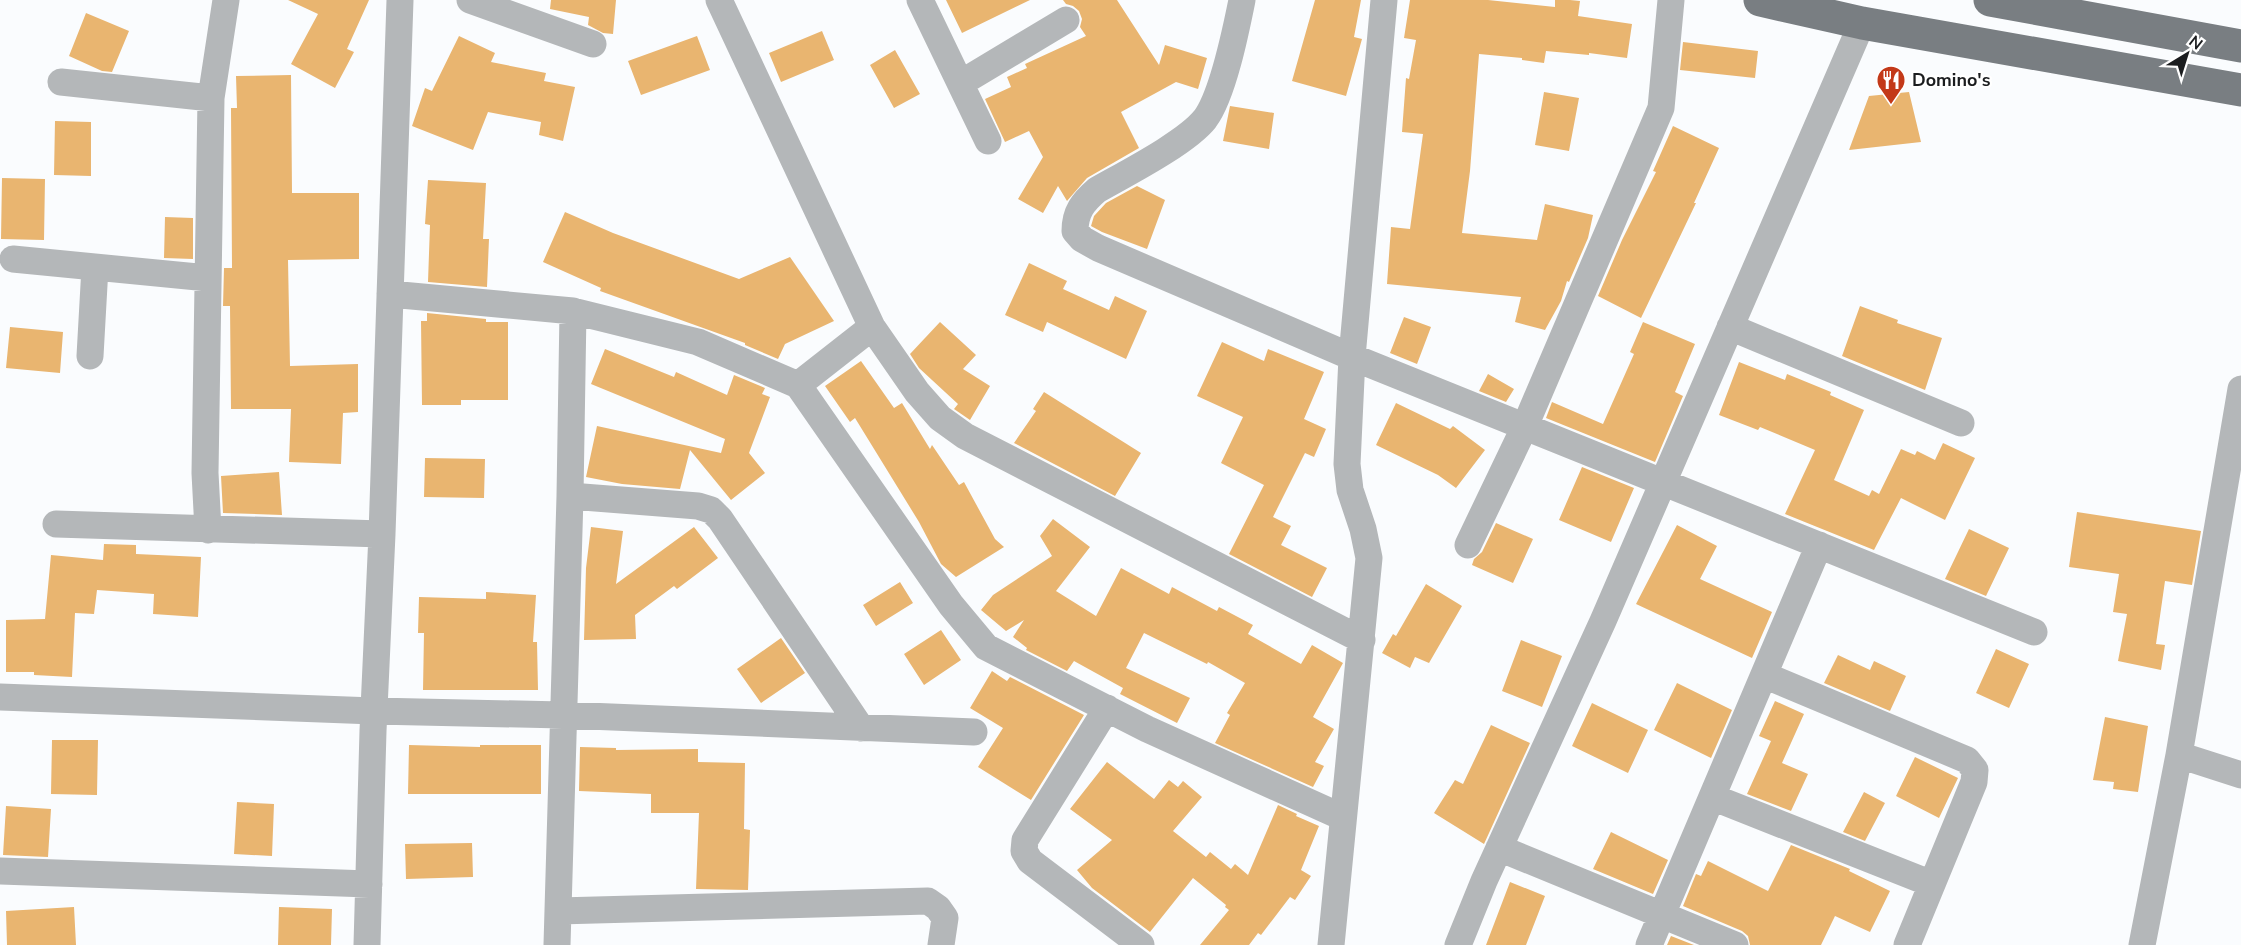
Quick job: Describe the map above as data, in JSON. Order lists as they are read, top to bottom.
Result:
{
  "places": {
    "restaurant": ["Domino's"]
  },
  "north": "top right"
}
